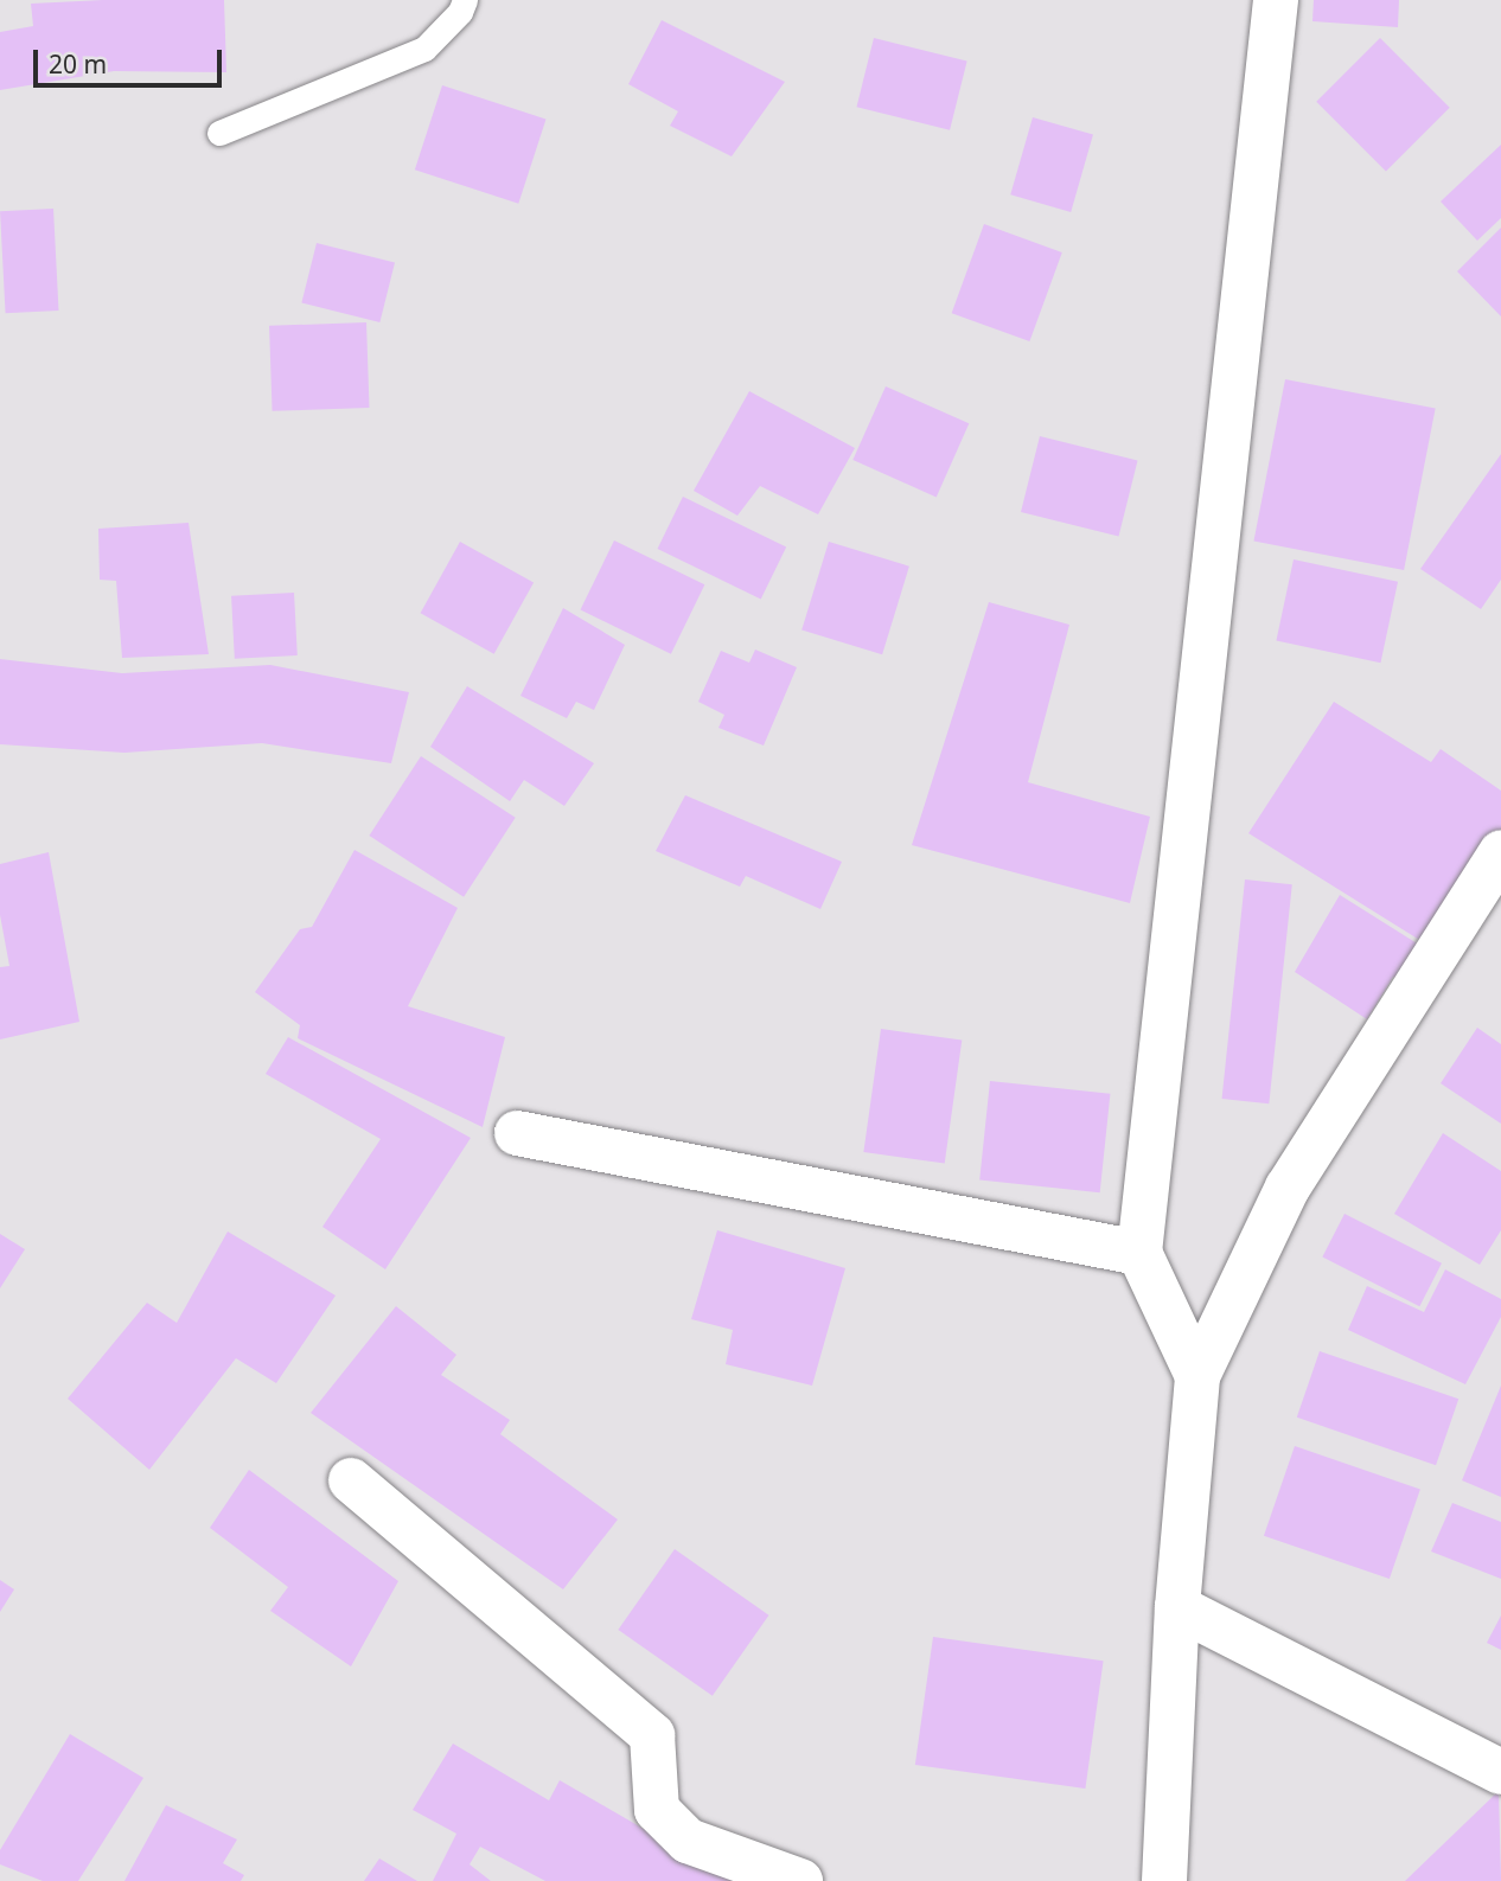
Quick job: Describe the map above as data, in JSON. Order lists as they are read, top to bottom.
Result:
{
  "scale_bar": "20 m"
}
